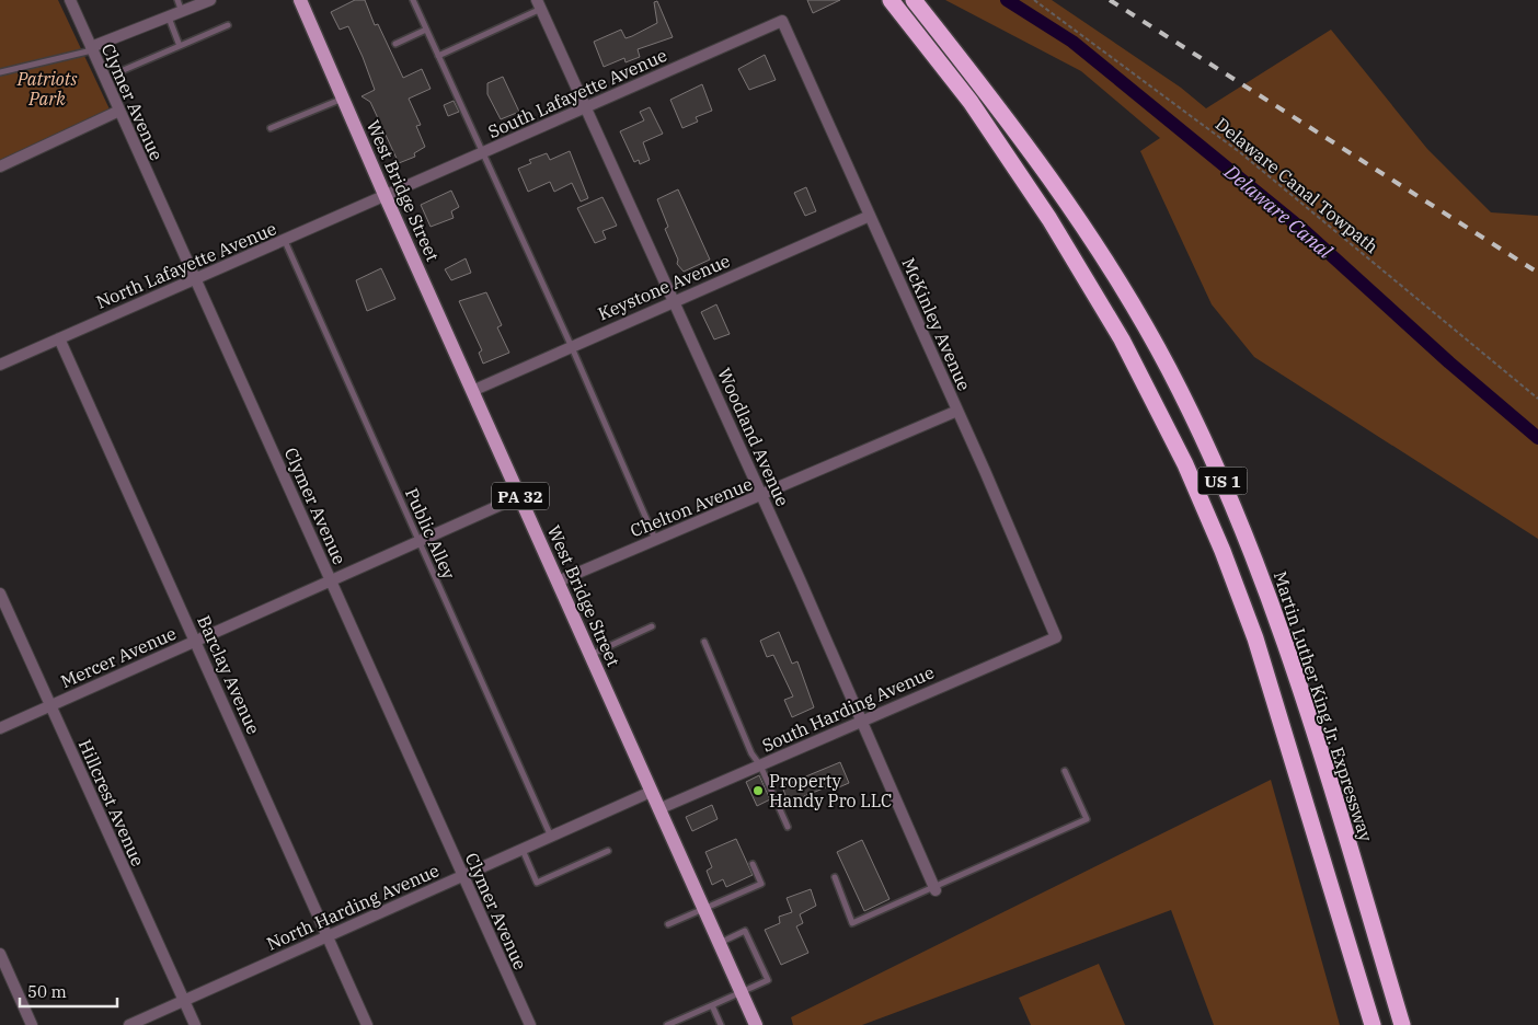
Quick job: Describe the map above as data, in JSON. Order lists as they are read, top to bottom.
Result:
{
  "streets": {
    "highway": ["US 1", "Martin Luther King Jr. Expressway"],
    "main road": ["West Bridge Street", "PA 32"],
    "street": [
      "South Lafayette Avenue",
      "Clymer Avenue",
      "North Lafayette Avenue",
      "Keystone Avenue",
      "McKinley Avenue",
      "Woodland Avenue",
      "Chelton Avenue",
      "Mercer Avenue",
      "Barclay Avenue",
      "South Harding Avenue",
      "Hillcrest Avenue",
      "North Harding Avenue"
    ],
    "lane": ["Public Alley"],
    "path": ["Delaware Canal Towpath"]
  },
  "crossings": [
    ["South Lafayette Avenue", "West Bridge Street"],
    ["South Lafayette Avenue", "North Lafayette Avenue"],
    ["South Lafayette Avenue", "McKinley Avenue"],
    ["South Lafayette Avenue", "Woodland Avenue"],
    ["Clymer Avenue", "North Lafayette Avenue"],
    ["Clymer Avenue", "Mercer Avenue"],
    ["Clymer Avenue", "North Harding Avenue"],
    ["West Bridge Street", "North Lafayette Avenue"],
    ["West Bridge Street", "Keystone Avenue"],
    ["West Bridge Street", "Chelton Avenue"],
    ["West Bridge Street", "Mercer Avenue"],
    ["West Bridge Street", "South Harding Avenue"],
    ["West Bridge Street", "North Harding Avenue"],
    ["North Lafayette Avenue", "Public Alley"],
    ["North Lafayette Avenue", "Barclay Avenue"],
    ["Keystone Avenue", "McKinley Avenue"],
    ["Keystone Avenue", "Woodland Avenue"],
    ["McKinley Avenue", "Chelton Avenue"],
    ["McKinley Avenue", "South Harding Avenue"],
    ["Woodland Avenue", "Chelton Avenue"],
    ["Woodland Avenue", "South Harding Avenue"],
    ["Public Alley", "Mercer Avenue"],
    ["Public Alley", "North Harding Avenue"],
    ["Mercer Avenue", "Barclay Avenue"],
    ["Mercer Avenue", "Hillcrest Avenue"],
    ["Barclay Avenue", "North Harding Avenue"],
    ["Hillcrest Avenue", "North Harding Avenue"]
  ],
  "water": ["Delaware Canal"],
  "parks": ["Patriots Park"],
  "places": ["Property Handy Pro LLC"],
  "scale_bar": "50 m"
}
